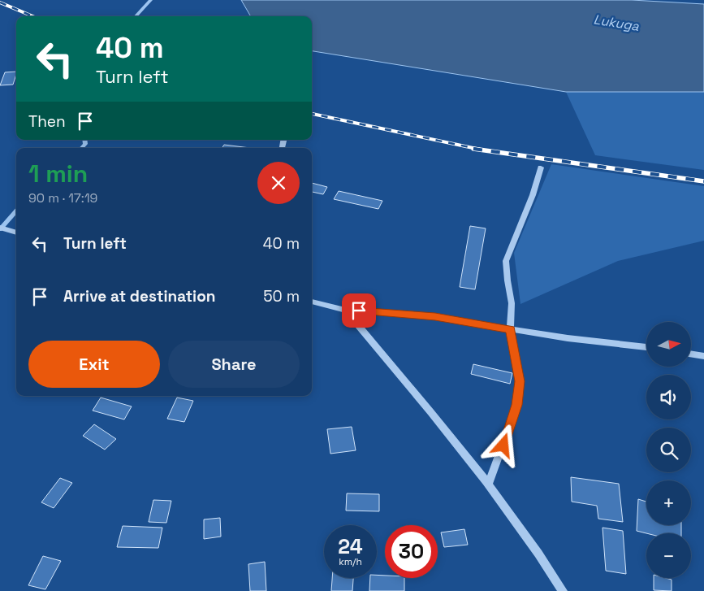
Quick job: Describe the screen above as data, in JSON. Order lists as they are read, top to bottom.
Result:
{
  "water": ["Lukuga"],
  "north": "right",
  "page": {
    "turn": ["40 m", "Turn left"],
    "then": "Then",
    "heading": ["1 min", "90 m · 17:19"],
    "list": [
      {
        "name": "Turn left",
        "value": "40 m"
      },
      {
        "name": "Arrive at destination",
        "value": "50 m"
      }
    ],
    "map_buttons": ["+", "−"],
    "buttons": ["Exit", "Share"],
    "speed": "24 km/h",
    "limit": "30"
  }
}
